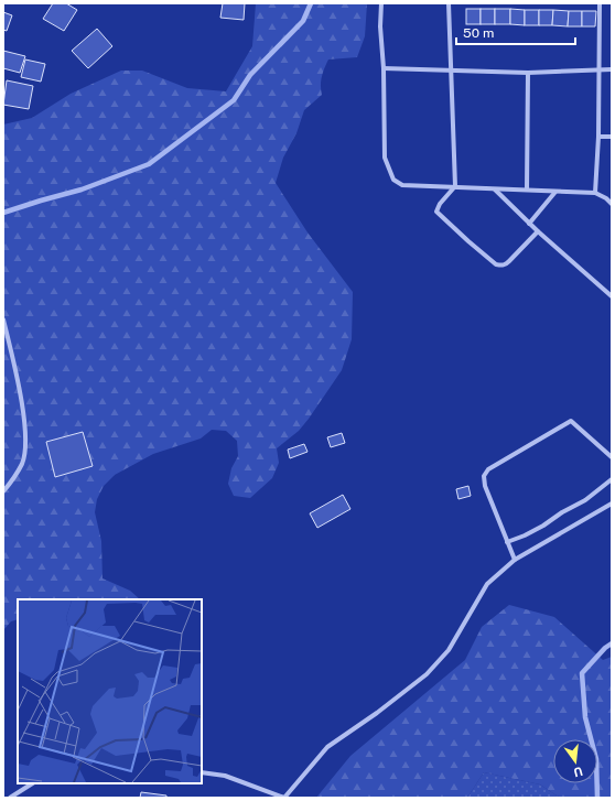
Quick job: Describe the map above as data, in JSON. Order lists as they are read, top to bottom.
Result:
{
  "scale_bar": "50 m",
  "north": "bottom"
}
